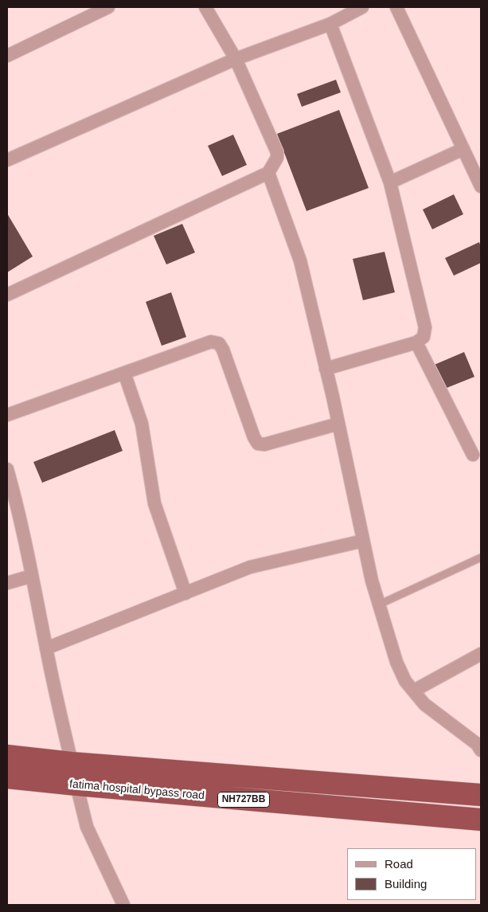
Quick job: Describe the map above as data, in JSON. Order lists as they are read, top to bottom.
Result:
{
  "streets": {
    "highway": ["fatima hospital bypass road", "NH727BB"]
  },
  "legend": ["Road", "Building"]
}
